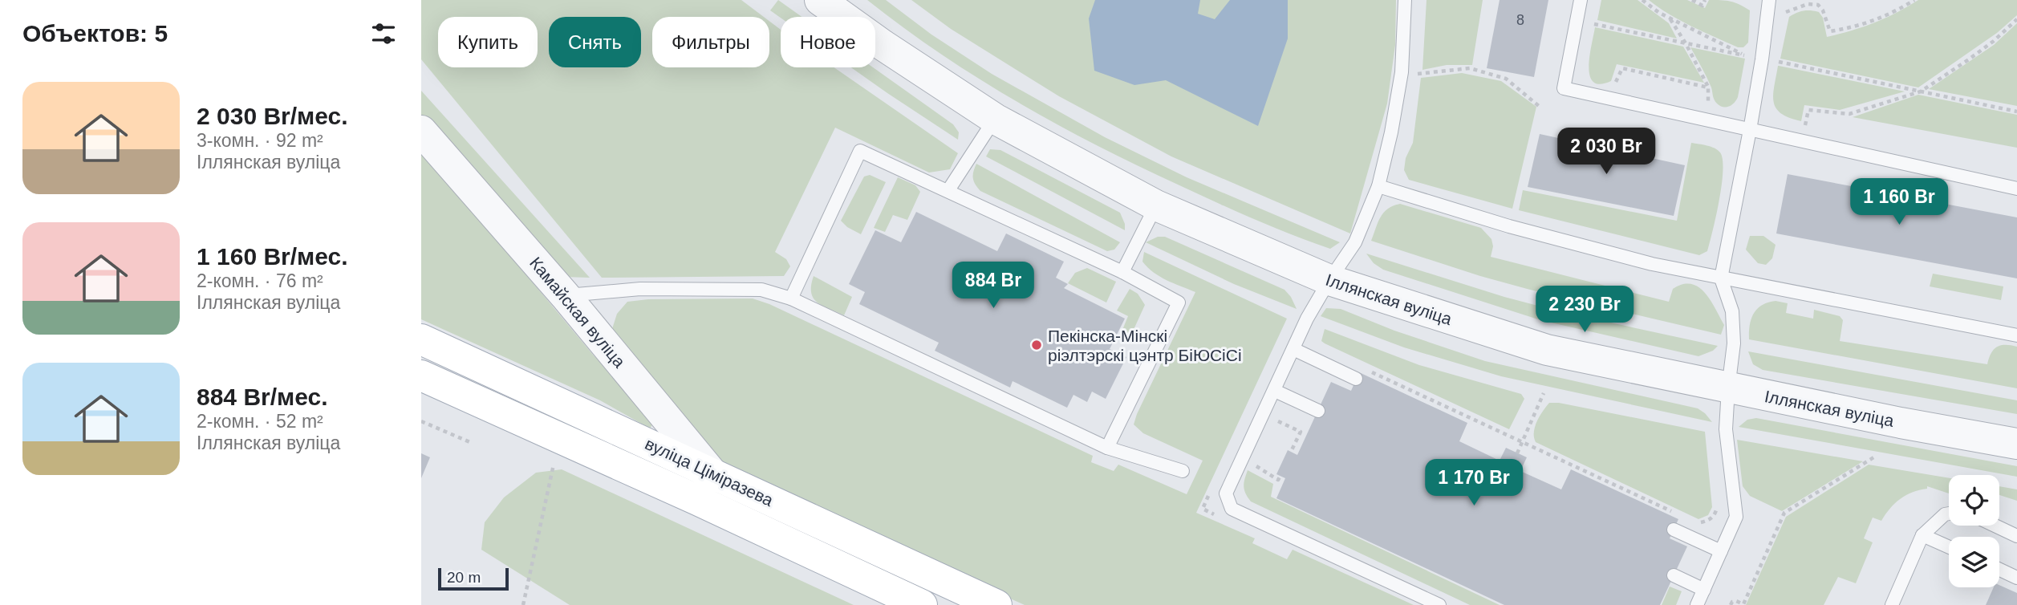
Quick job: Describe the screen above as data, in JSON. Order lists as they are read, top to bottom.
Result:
{
  "streets": {
    "main road": ["вуліца Ціміразева"],
    "street": ["Іллянская вуліца", "Камайская вуліца"]
  },
  "crossings": [
    ["Камайская вуліца", "вуліца Ціміразева"]
  ],
  "places": ["Пекінска-Мінскі ріэлтэрскі цэнтр БіЮСіСі"],
  "house_numbers": ["8"],
  "scale_bar": "20 m",
  "page": {
    "heading": "Объектов: 5",
    "chip": [
      "Купить",
      "Снять",
      "Фильтры",
      "Новое"
    ],
    "list": [
      {
        "name": "2 030 Br/мес.",
        "note": "3-комн. · 92 m² · Іллянская вуліца"
      },
      {
        "name": "1 160 Br/мес.",
        "note": "2-комн. · 76 m² · Іллянская вуліца"
      },
      {
        "name": "884 Br/мес.",
        "note": "2-комн. · 52 m² · Іллянская вуліца"
      }
    ],
    "price": [
      "2 030 Br",
      "1 160 Br",
      "884 Br",
      "2 230 Br",
      "1 170 Br"
    ],
    "scale": "20 m"
  }
}
